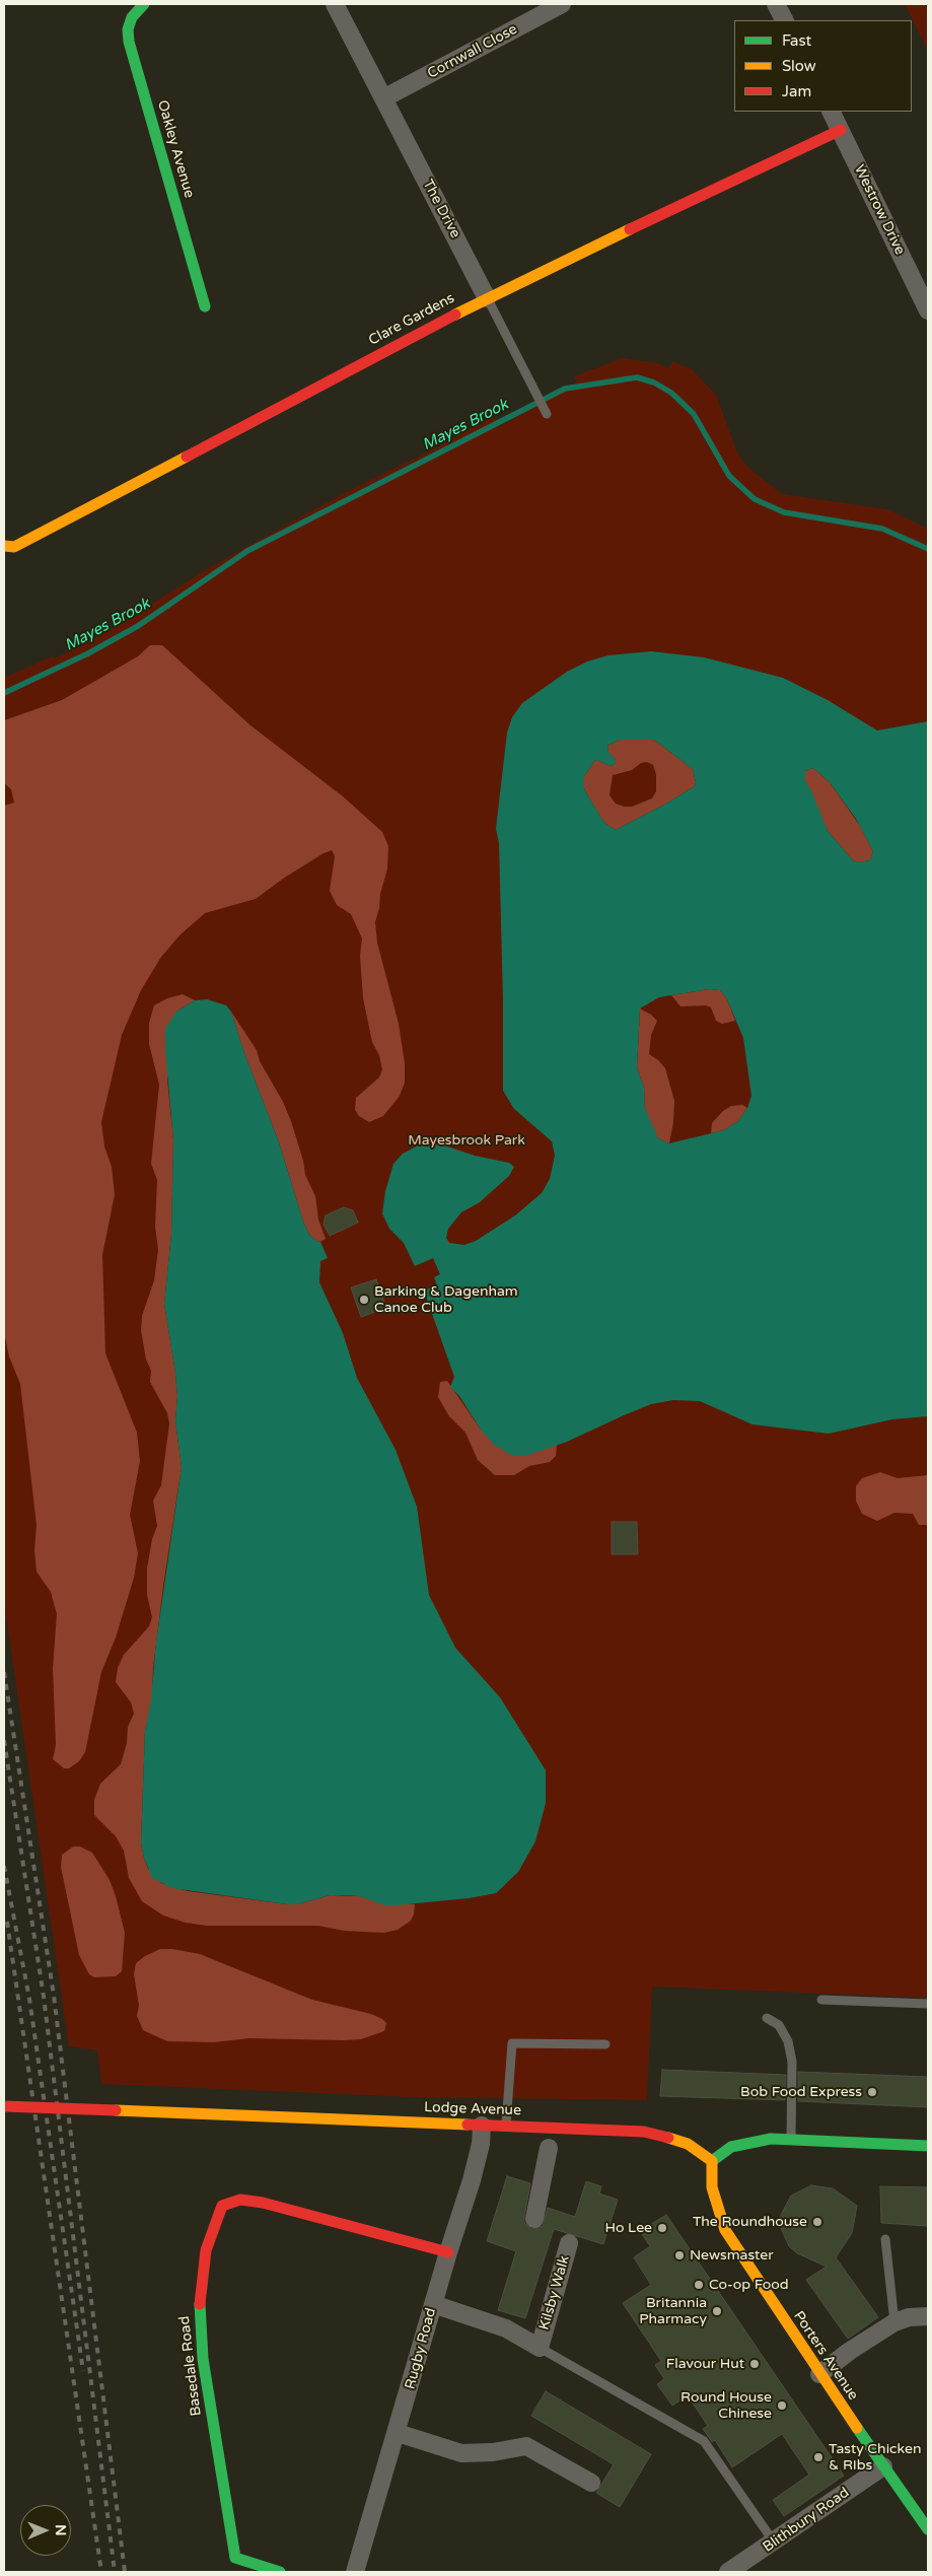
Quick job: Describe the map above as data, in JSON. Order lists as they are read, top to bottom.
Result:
{
  "streets": {
    "street": [
      "Cornwall Close",
      "Oakley Avenue",
      "The Drive",
      "Westrow Drive",
      "Clare Gardens",
      "Lodge Avenue",
      "Kilsby Walk",
      "Rugby Road",
      "Porters Avenue",
      "Basedale Road",
      "Blithbury Road"
    ]
  },
  "crossings": [
    ["Cornwall Close", "The Drive"],
    ["The Drive", "Clare Gardens"],
    ["Westrow Drive", "Clare Gardens"],
    ["Lodge Avenue", "Rugby Road"],
    ["Lodge Avenue", "Porters Avenue"],
    ["Kilsby Walk", "Rugby Road"],
    ["Rugby Road", "Basedale Road"],
    ["Porters Avenue", "Blithbury Road"]
  ],
  "water": ["Mayes Brook"],
  "parks": ["Mayesbrook Park"],
  "places": [
    "Barking & Dagenham Canoe Club",
    "Bob Food Express",
    "The Roundhouse",
    "Ho Lee",
    "Newsmaster",
    "Co-op Food",
    "Britannia Pharmacy",
    "Flavour Hut",
    "Round House Chinese",
    "Tasty Chicken & RIbs"
  ],
  "legend": ["Fast", "Slow", "Jam"],
  "north": "right"
}
